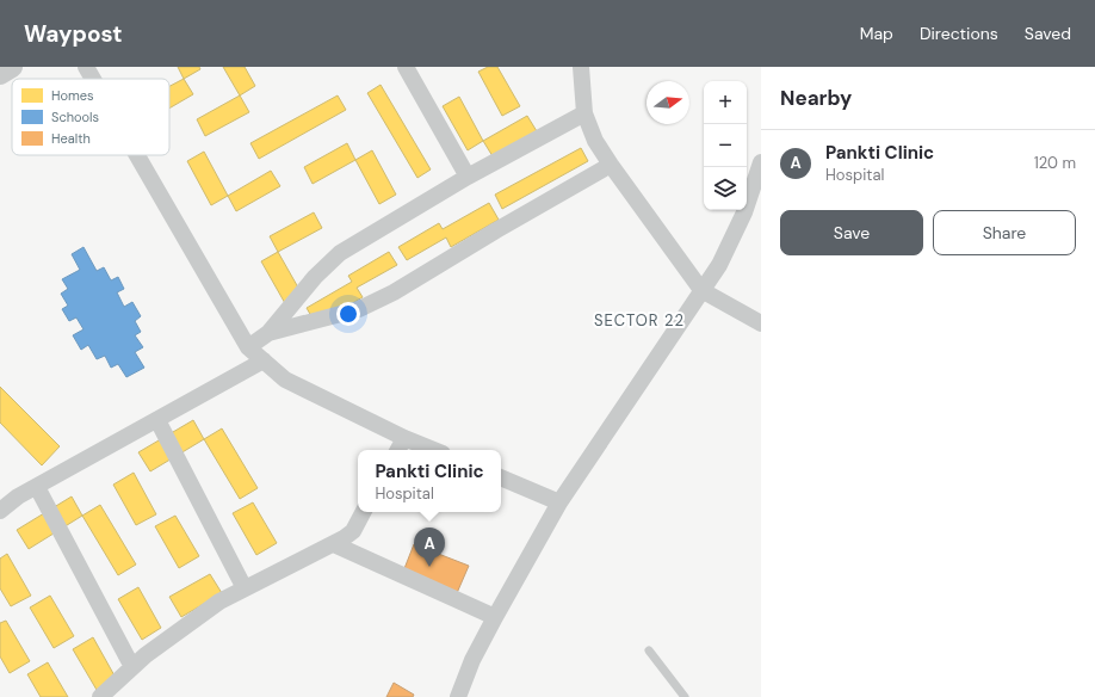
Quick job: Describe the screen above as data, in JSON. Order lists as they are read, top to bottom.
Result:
{
  "districts": ["SECTOR 22"],
  "legend": ["Homes", "Schools", "Health"],
  "north": "right",
  "page": {
    "header": "Waypost",
    "nav": ["Map", "Directions", "Saved"],
    "heading": "Nearby",
    "map_buttons": ["+", "−"],
    "list": [
      {
        "mark": "A",
        "name": "Pankti Clinic",
        "note": "Hospital",
        "value": "120 m"
      }
    ],
    "buttons": ["Save", "Share"],
    "popup": ["Pankti Clinic", "Hospital"],
    "pins": "A"
  }
}
